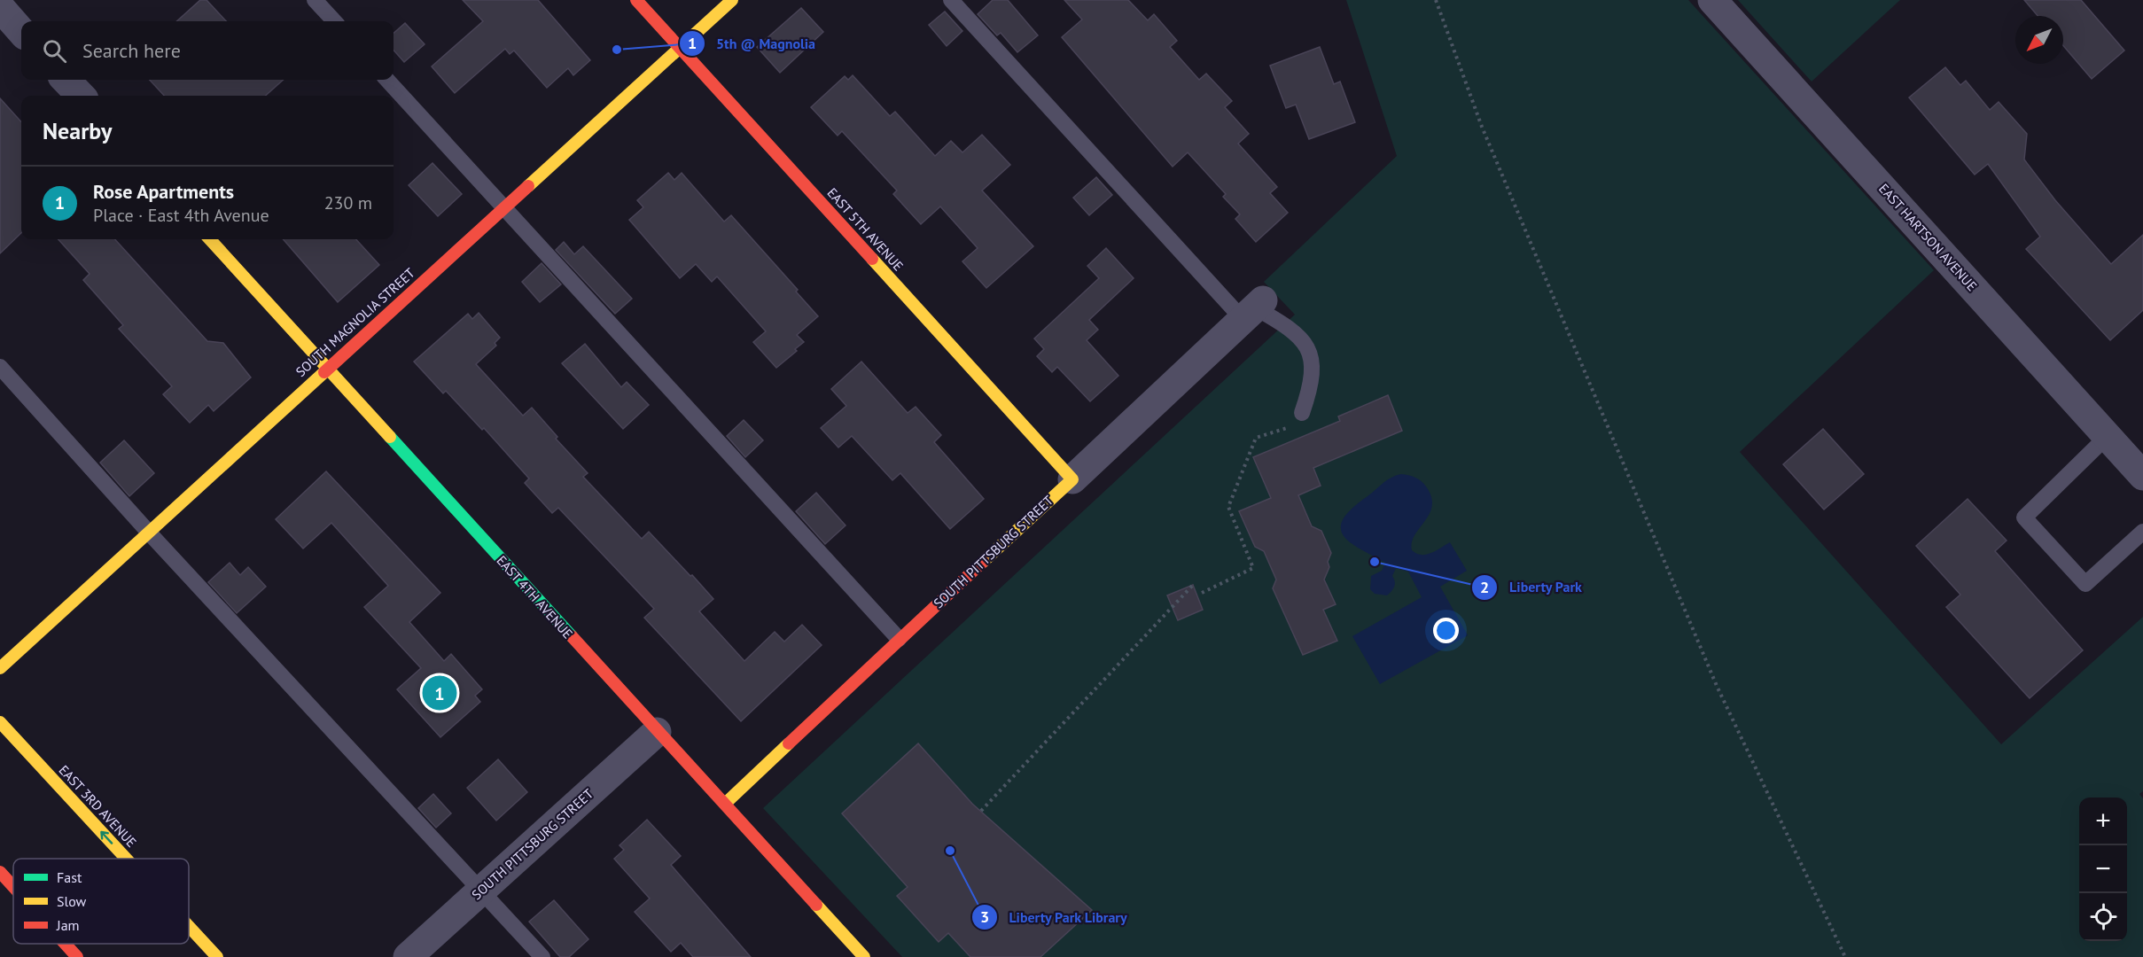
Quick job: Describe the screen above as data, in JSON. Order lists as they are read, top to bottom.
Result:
{
  "streets": {
    "main road": [
      "EAST 5TH AVENUE",
      "SOUTH MAGNOLIA STREET",
      "SOUTH PITTSBURG STREET",
      "EAST 4TH AVENUE",
      "EAST 3RD AVENUE"
    ],
    "street": ["EAST HARTSON AVENUE"]
  },
  "crossings": [
    ["EAST 5TH AVENUE", "SOUTH MAGNOLIA STREET"],
    ["EAST 5TH AVENUE", "SOUTH PITTSBURG STREET"],
    ["SOUTH MAGNOLIA STREET", "EAST 4TH AVENUE"],
    ["SOUTH PITTSBURG STREET", "EAST 4TH AVENUE"]
  ],
  "one_way": ["EAST 3RD AVENUE"],
  "places": ["5th @ Magnolia", "Liberty Park", "Liberty Park Library"],
  "legend": ["Fast", "Slow", "Jam"],
  "north": "bottom left",
  "page": {
    "search": "Search here",
    "heading": "Nearby",
    "list": [
      {
        "mark": "1",
        "name": "Rose Apartments",
        "note": "Place · East 4th Avenue",
        "value": "230 m"
      }
    ],
    "pins": "1",
    "map_buttons": ["+", "−"]
  }
}
